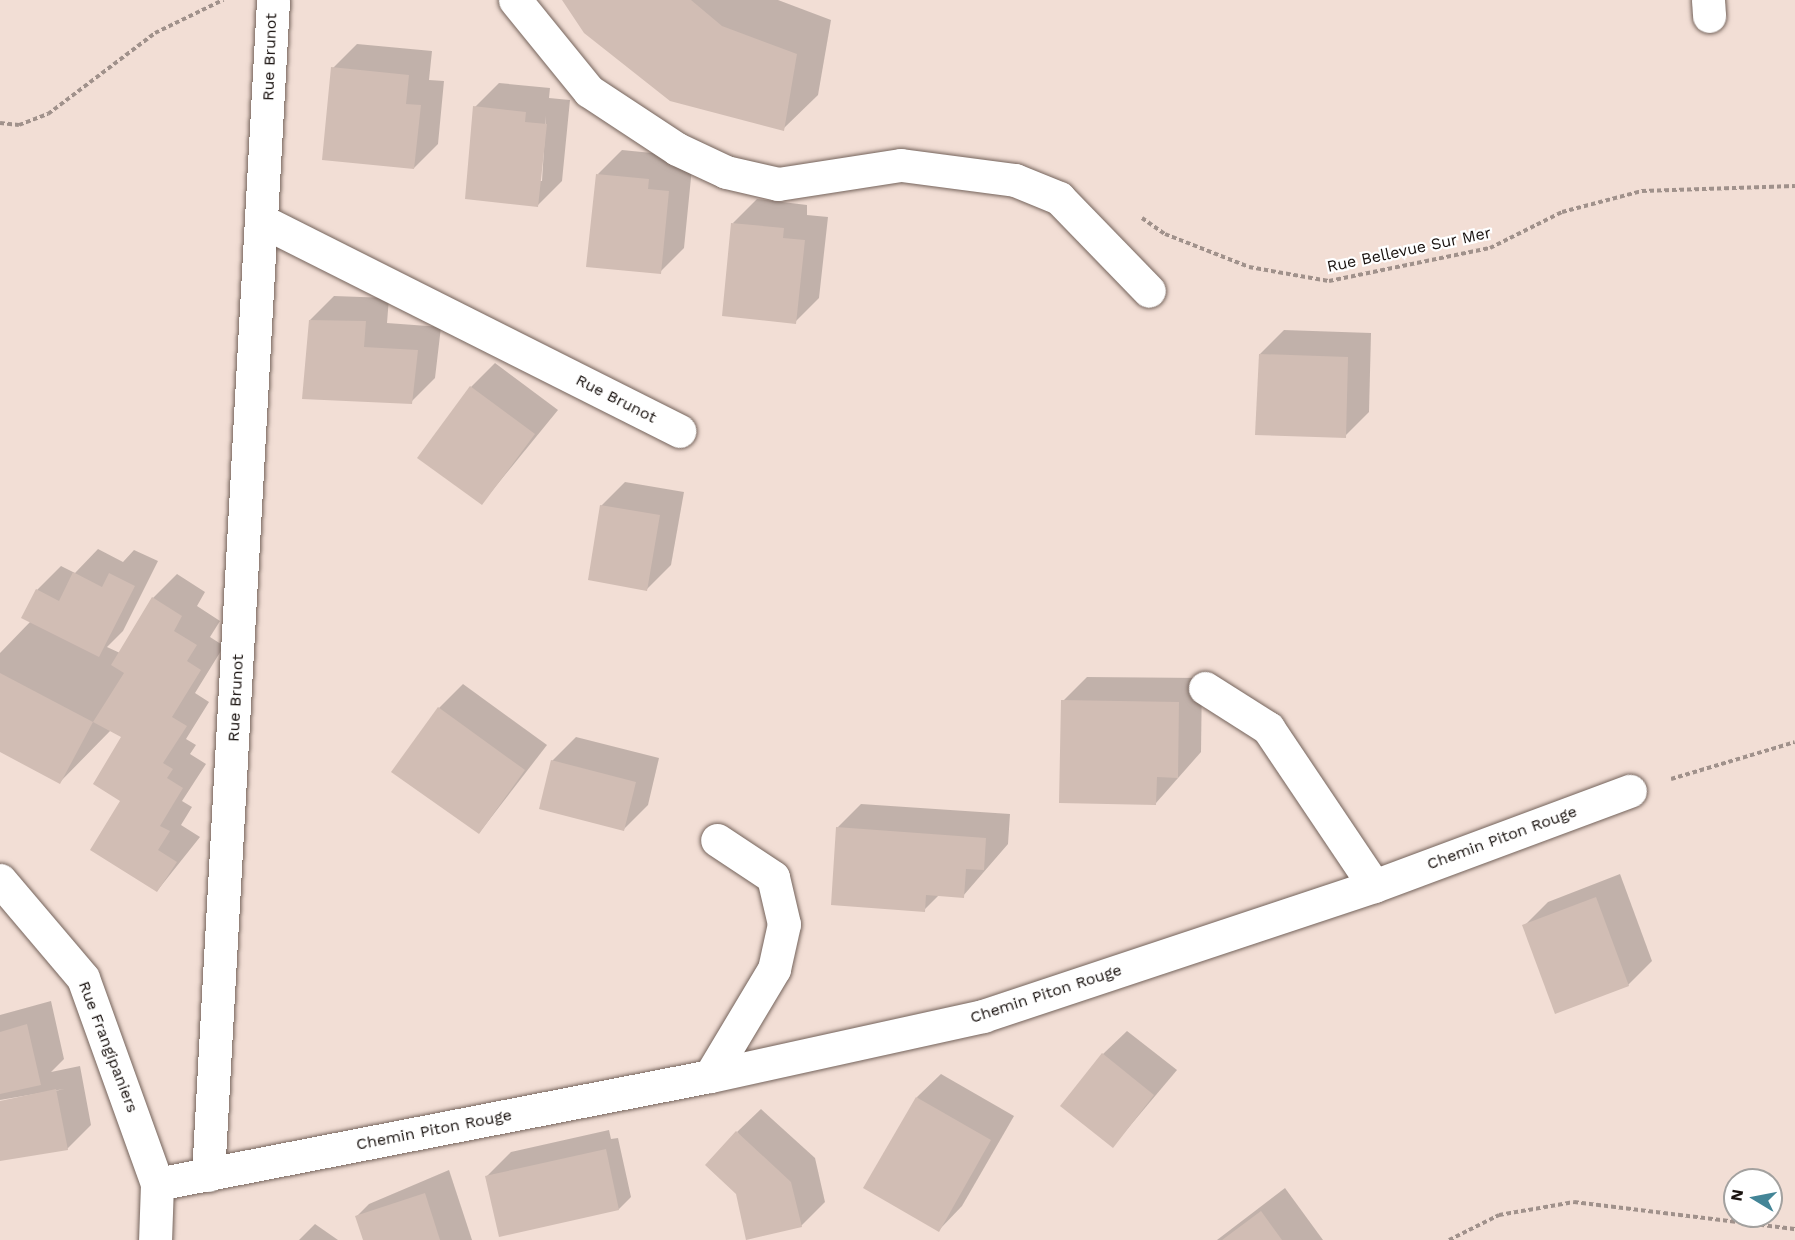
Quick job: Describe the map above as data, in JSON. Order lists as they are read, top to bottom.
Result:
{
  "streets": {
    "street": ["Rue Brunot", "Chemin Piton Rouge", "Rue Frangipaniers"],
    "path": ["Rue Bellevue Sur Mer"]
  },
  "crossings": [
    ["Rue Brunot", "Chemin Piton Rouge"],
    ["Chemin Piton Rouge", "Rue Frangipaniers"]
  ],
  "north": "left"
}
